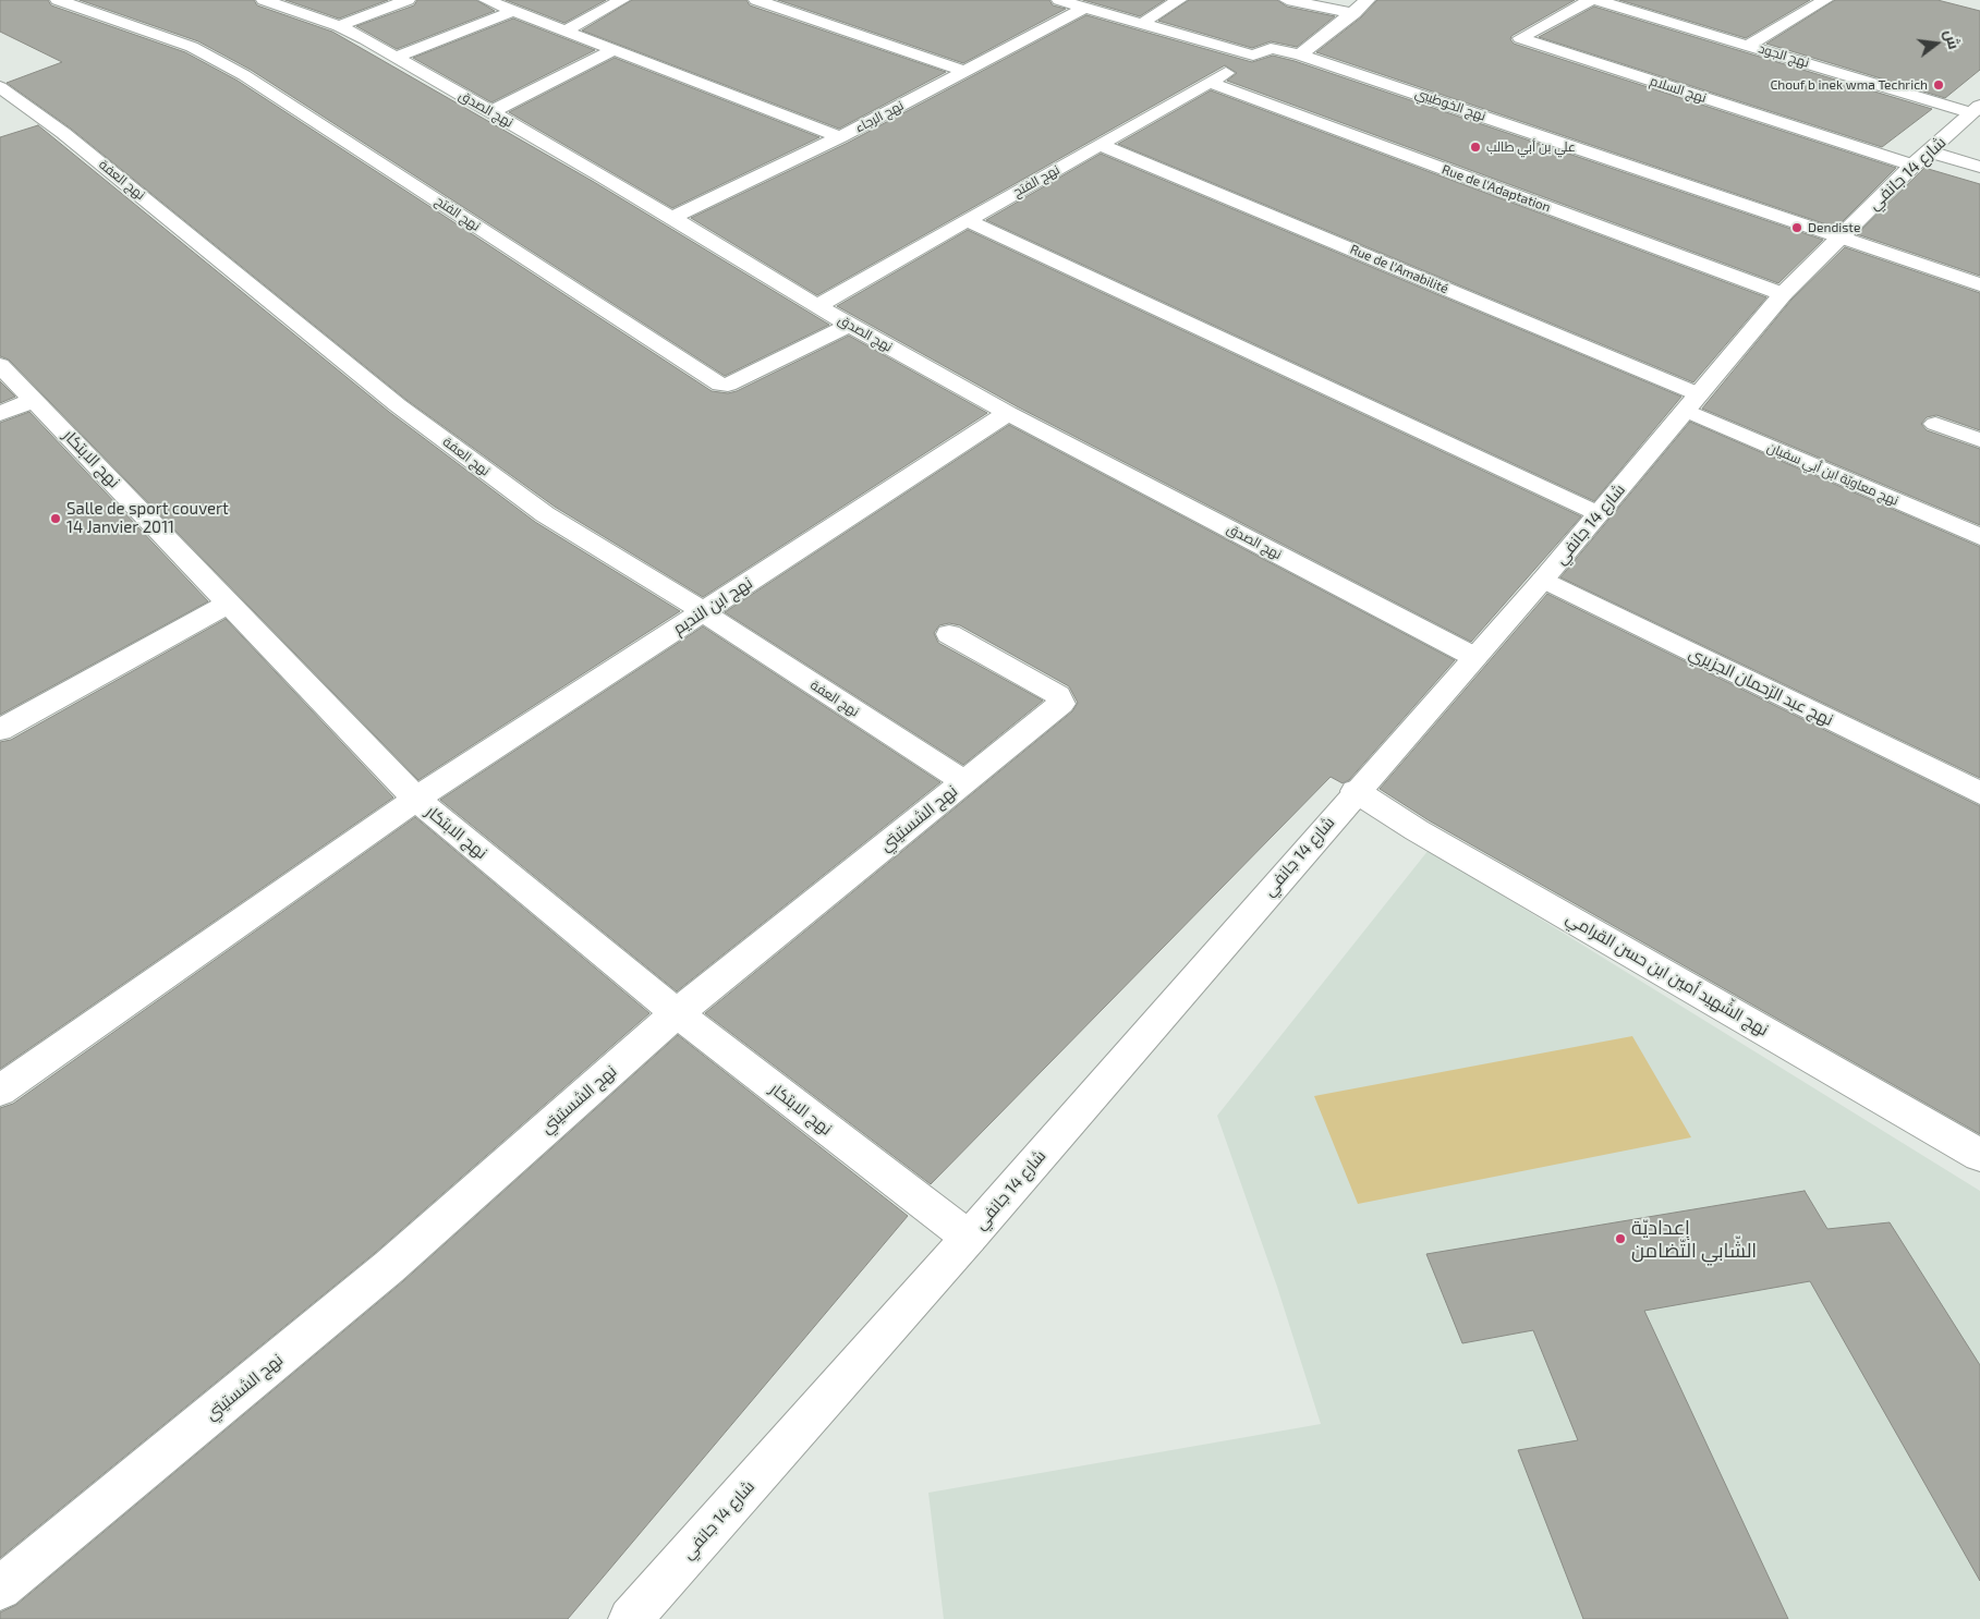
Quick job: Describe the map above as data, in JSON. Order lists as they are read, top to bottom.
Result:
{
  "streets": {
    "street": [
      "نهج الجود",
      "نهج السلام",
      "نهج الخوطيبي",
      "نهج الصدق",
      "نهج الرجاء",
      "شارع 14 جانفي",
      "نهج العفة",
      "نهج الفتح",
      "Rue de l'Adaptation",
      "Rue de l'Amabilité",
      "نهج الابتكار",
      "نهج معاويّة ابن أبي سفيان",
      "نهج ابن النديم",
      "نهج عبد الرّحمان الجزيري",
      "نهج الشستيتي",
      "نهج الشّهيد أمين ابن حسن القرامي"
    ]
  },
  "crossings": [
    ["نهج الجود", "شارع 14 جانفي"],
    ["نهج السلام", "شارع 14 جانفي"],
    ["نهج الخوطيبي", "نهج الرجاء"],
    ["نهج الخوطيبي", "شارع 14 جانفي"],
    ["نهج الخوطيبي", "نهج الفتح"],
    ["نهج الصدق", "نهج الرجاء"],
    ["نهج الصدق", "شارع 14 جانفي"],
    ["نهج الصدق", "نهج الفتح"],
    ["نهج الصدق", "نهج ابن النديم"],
    ["شارع 14 جانفي", "Rue de l'Adaptation"],
    ["شارع 14 جانفي", "Rue de l'Amabilité"],
    ["شارع 14 جانفي", "نهج الابتكار"],
    ["شارع 14 جانفي", "نهج معاويّة ابن أبي سفيان"],
    ["شارع 14 جانفي", "نهج عبد الرّحمان الجزيري"],
    ["شارع 14 جانفي", "نهج الشّهيد أمين ابن حسن القرامي"],
    ["نهج العفة", "نهج ابن النديم"],
    ["نهج العفة", "نهج الشستيتي"],
    ["نهج الفتح", "Rue de l'Adaptation"],
    ["نهج الفتح", "Rue de l'Amabilité"],
    ["Rue de l'Amabilité", "نهج معاويّة ابن أبي سفيان"],
    ["نهج الابتكار", "نهج ابن النديم"],
    ["نهج الابتكار", "نهج الشستيتي"]
  ],
  "places": [
    "Chouf b inek wma Techrich",
    "علي بن أبي طالب",
    "Dendiste",
    "Salle de sport couvert 14 Janvier 2011",
    "إعداديّة الشّابي التّضامن"
  ],
  "north": "right"
}
